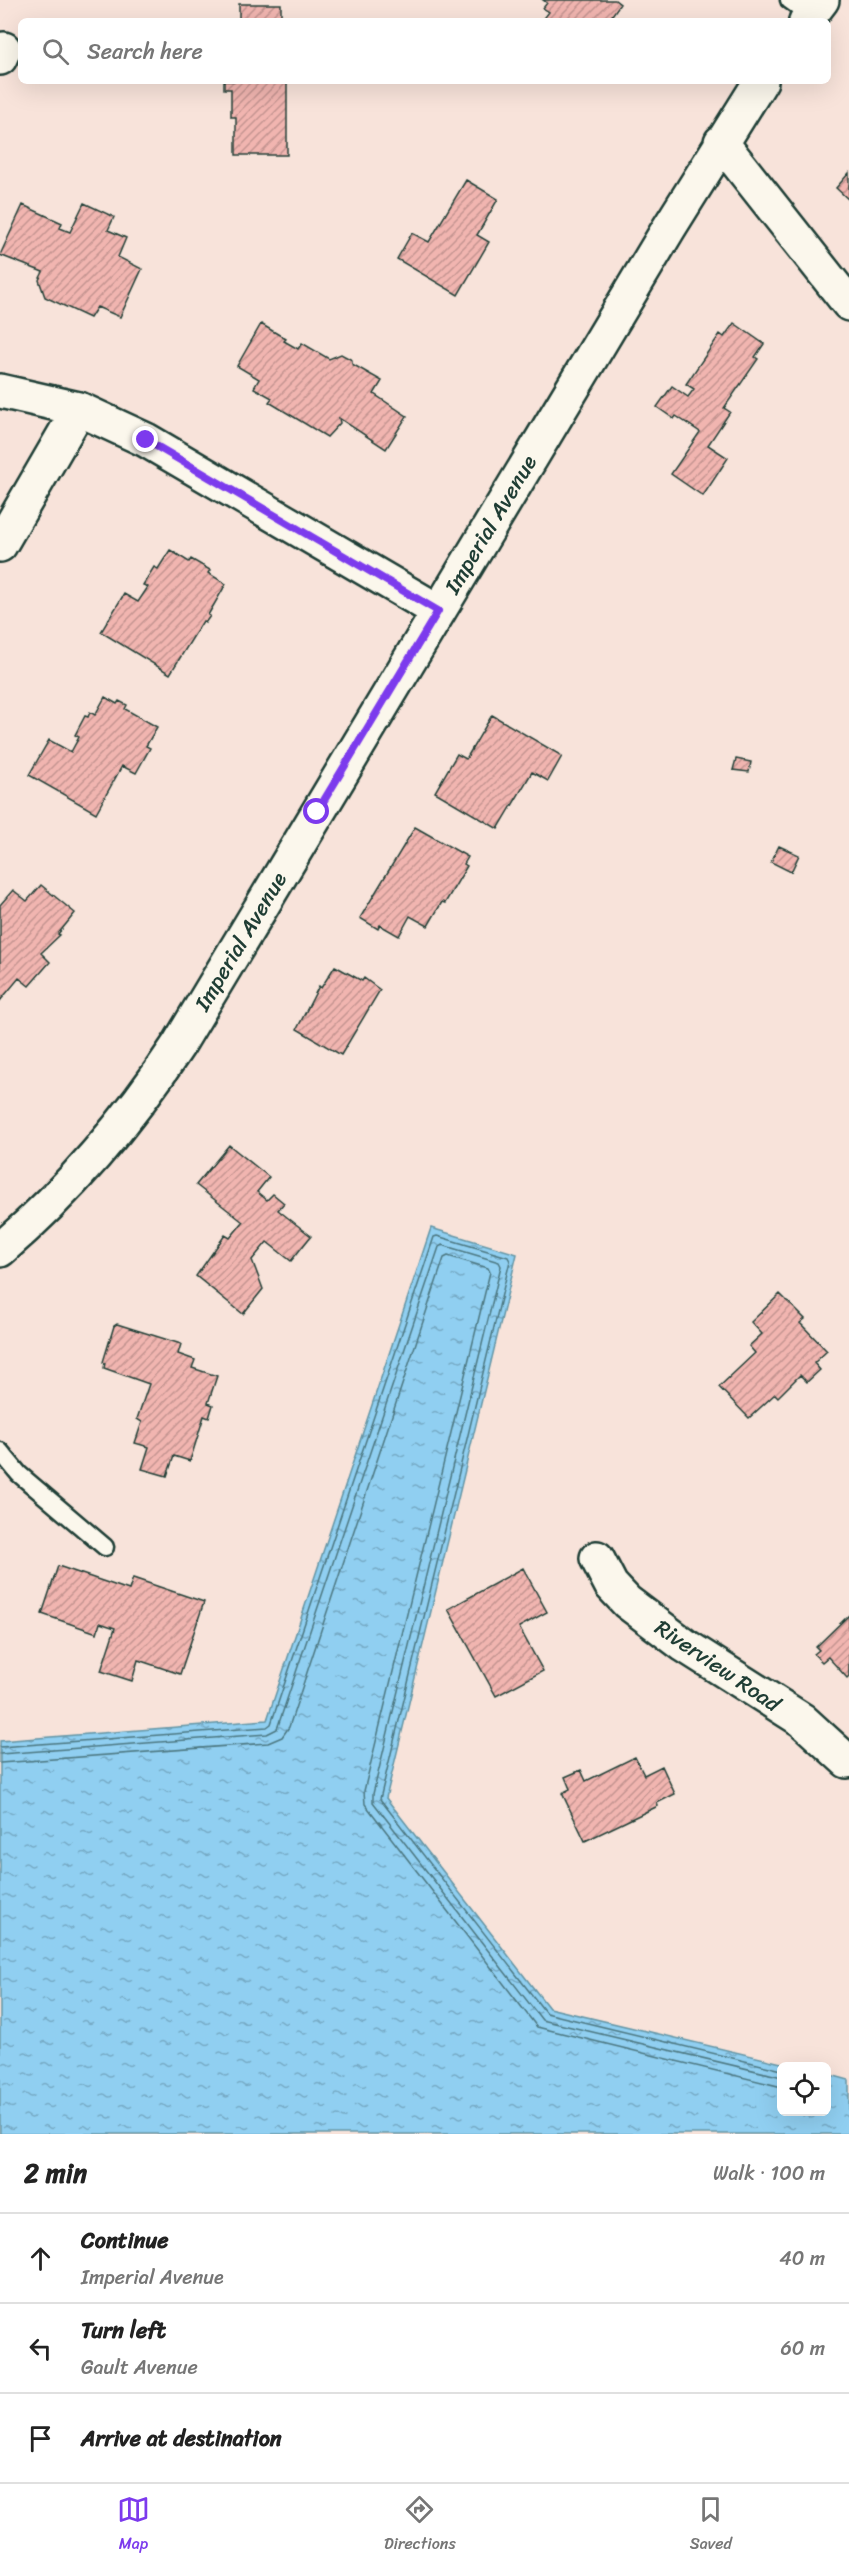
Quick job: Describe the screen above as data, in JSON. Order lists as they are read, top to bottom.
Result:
{
  "streets": {
    "street": ["Imperial Avenue", "Riverview Road"]
  },
  "page": {
    "search": "Search here",
    "heading": ["2 min", "Walk · 100 m"],
    "list": [
      ["Continue", "Imperial Avenue", "40 m"],
      ["Turn left", "Gault Avenue", "60 m"],
      "Arrive at destination"
    ],
    "nav": ["Map", "Directions", "Saved"]
  }
}
